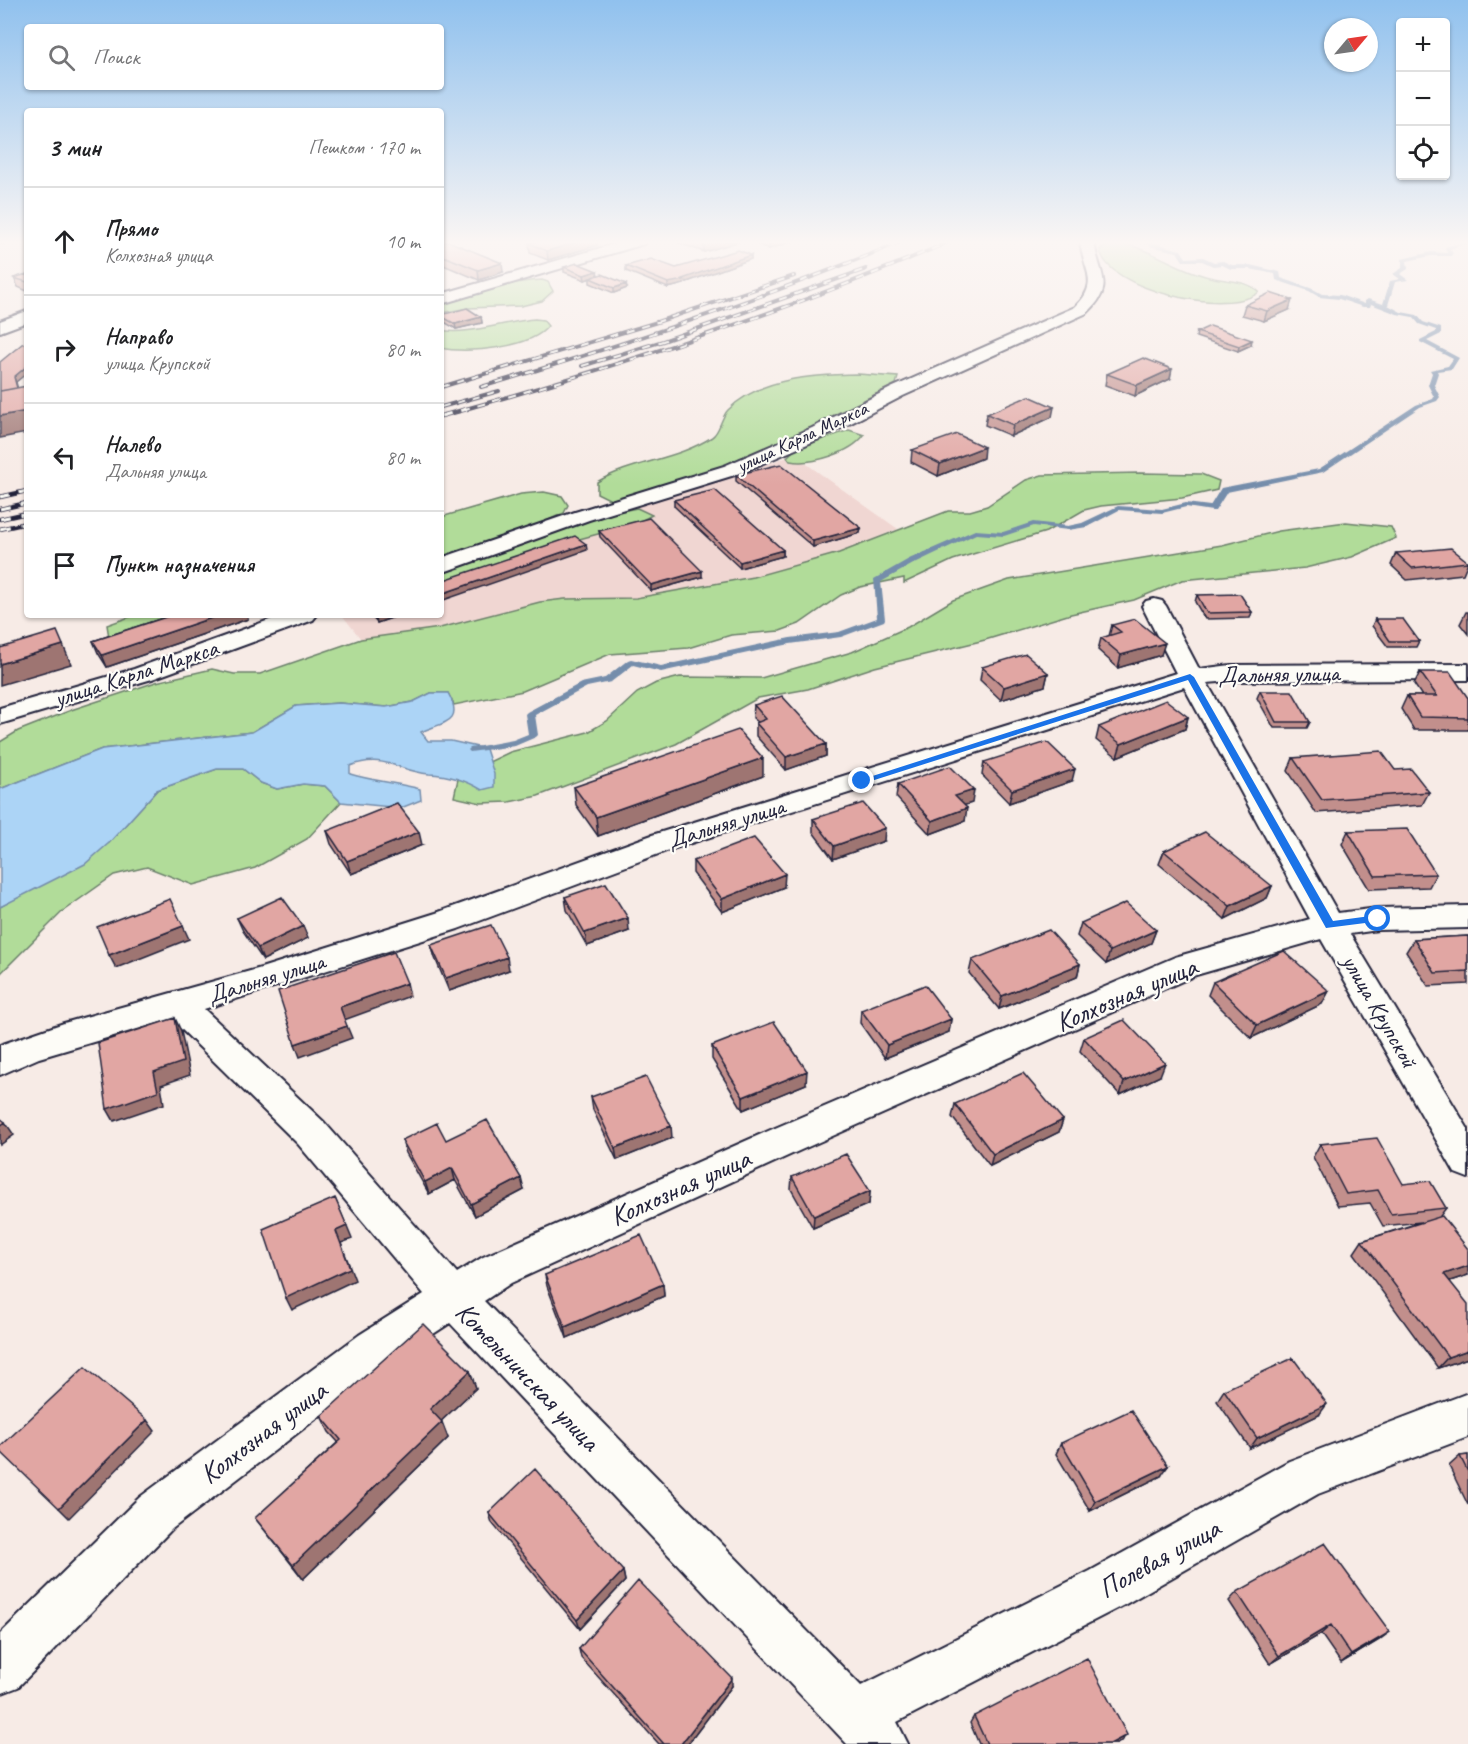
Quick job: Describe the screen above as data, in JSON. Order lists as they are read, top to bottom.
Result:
{
  "streets": {
    "street": [
      "улица Карла Маркса",
      "Дальняя улица",
      "Колхозная улица",
      "улица Крупской",
      "Котельничская улица",
      "Полевая улица"
    ]
  },
  "crossings": [
    ["Дальняя улица", "улица Крупской"],
    ["Дальняя улица", "Котельничская улица"],
    ["Колхозная улица", "улица Крупской"],
    ["Колхозная улица", "Котельничская улица"],
    ["Котельничская улица", "Полевая улица"]
  ],
  "north": "top right",
  "page": {
    "map_buttons": ["+", "−"],
    "search": "Поиск",
    "heading": ["3 мин", "Пешком · 170 m"],
    "list": [
      ["Прямо", "Колхозная улица", "10 m"],
      ["Направо", "улица Крупской", "80 m"],
      ["Налево", "Дальняя улица", "80 m"],
      "Пункт назначения"
    ]
  }
}
